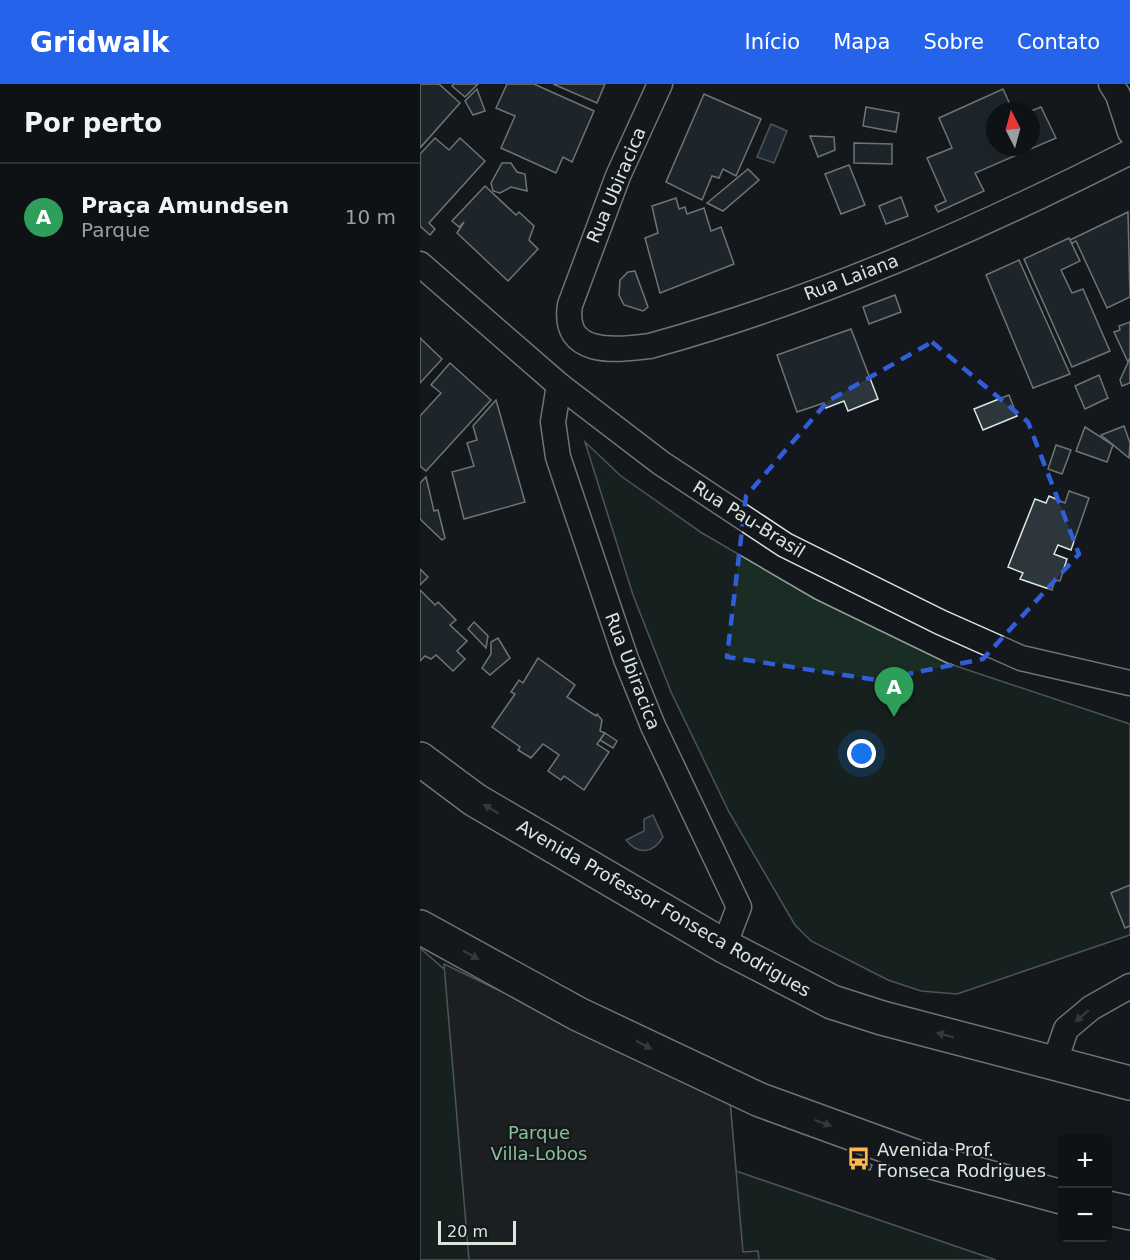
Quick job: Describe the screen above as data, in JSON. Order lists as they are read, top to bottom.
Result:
{
  "streets": {
    "highway": ["Avenida Professor Fonseca Rodrigues"],
    "street": ["Rua Ubiracica", "Rua Laiana", "Rua Pau-Brasil"]
  },
  "crossings": [
    ["Rua Ubiracica", "Rua Laiana"],
    ["Rua Ubiracica", "Rua Pau-Brasil"],
    ["Rua Ubiracica", "Avenida Professor Fonseca Rodrigues"]
  ],
  "parks": ["Parque Villa-Lobos"],
  "places": {
    "bus stop": ["Avenida Prof. Fonseca Rodrigues"]
  },
  "scale_bar": "20 m",
  "north": "top",
  "page": {
    "header": "Gridwalk",
    "nav": [
      "Início",
      "Mapa",
      "Sobre",
      "Contato"
    ],
    "heading": "Por perto",
    "list": [
      {
        "mark": "A",
        "name": "Praça Amundsen",
        "note": "Parque",
        "value": "10 m"
      }
    ],
    "pins": "A",
    "map_buttons": ["+", "−"],
    "scale": "20 m"
  }
}
